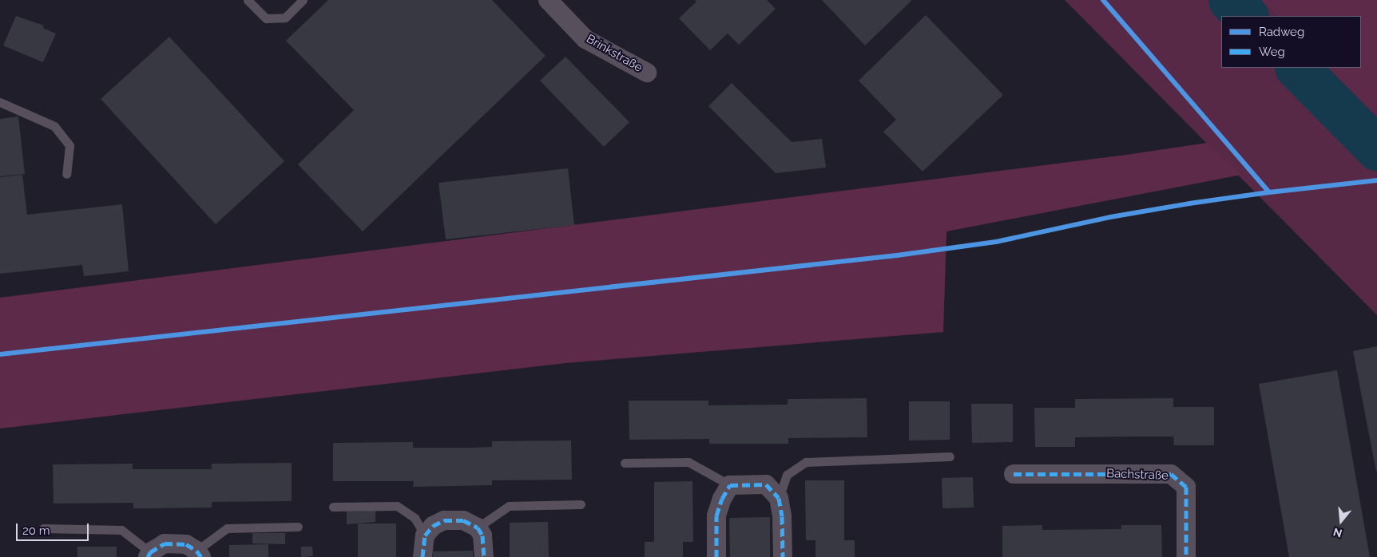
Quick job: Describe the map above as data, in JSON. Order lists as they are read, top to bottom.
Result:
{
  "streets": {
    "street": ["Brinkstraße", "Bachstraße"]
  },
  "legend": ["Radweg", "Weg"],
  "scale_bar": "20 m",
  "north": "bottom"
}
